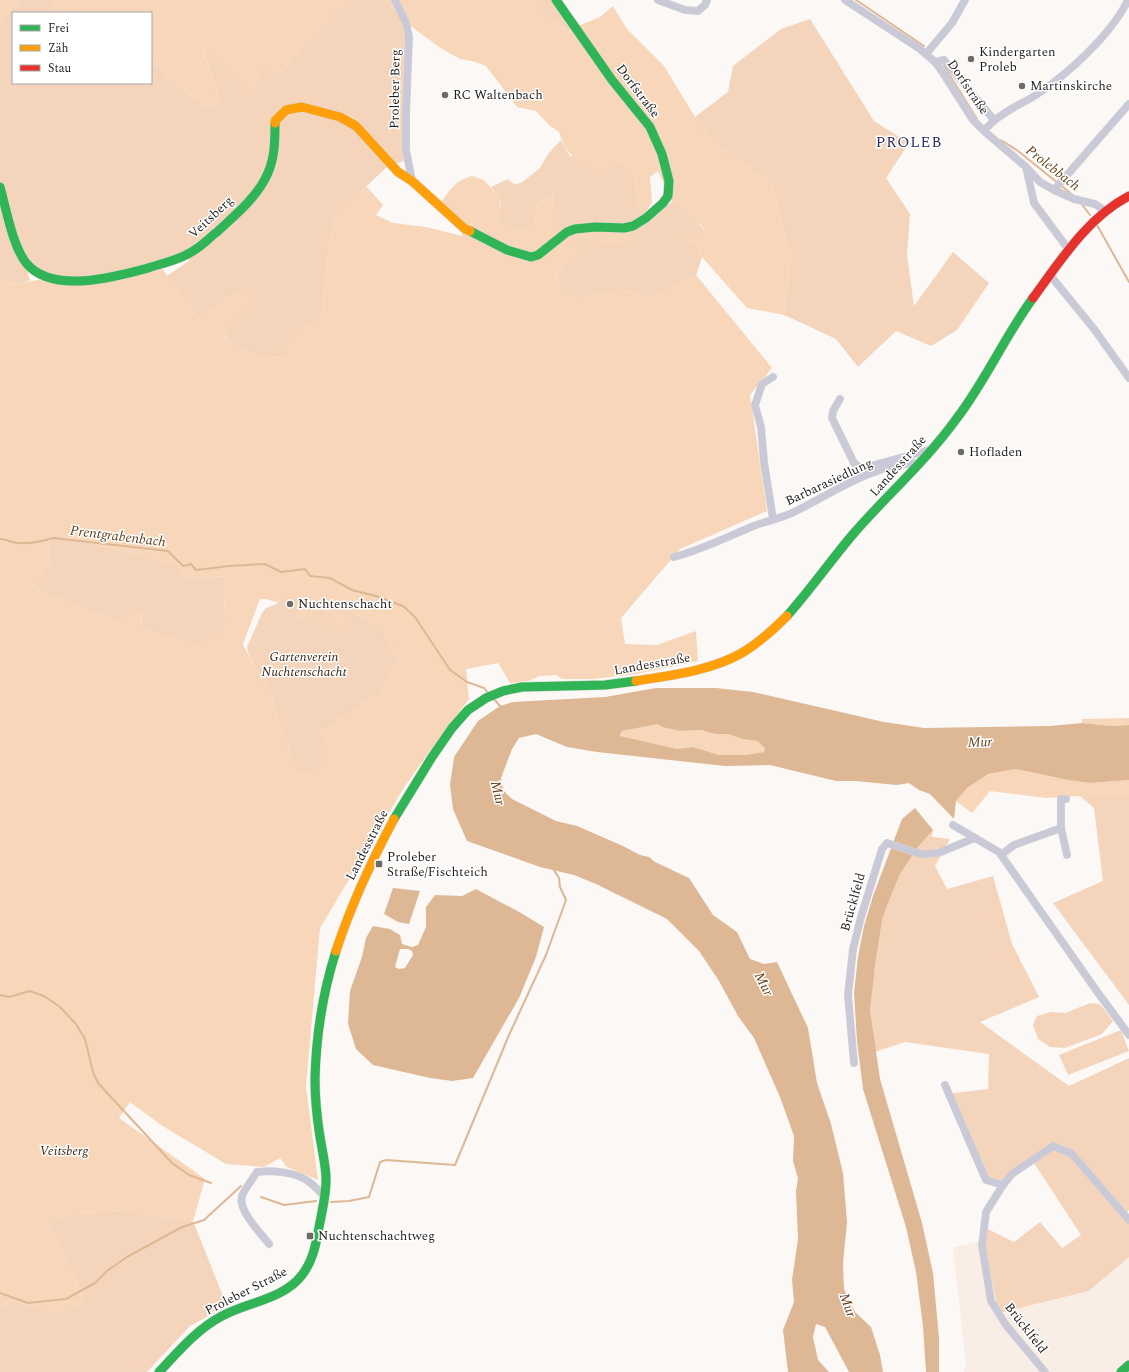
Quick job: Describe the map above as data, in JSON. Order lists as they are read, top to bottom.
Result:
{
  "streets": {
    "main road": [
      "Dorfstraße",
      "Veitsberg",
      "Landesstraße",
      "Proleber Straße"
    ],
    "street": ["Proleber Berg", "Barbarasiedlung", "Brücklfeld"]
  },
  "crossings": [
    ["Dorfstraße", "Proleber Berg"],
    ["Dorfstraße", "Veitsberg"],
    ["Dorfstraße", "Landesstraße"],
    ["Proleber Berg", "Veitsberg"],
    ["Landesstraße", "Barbarasiedlung"],
    ["Landesstraße", "Proleber Straße"]
  ],
  "districts": ["PROLEB"],
  "water": ["Prolebbach", "Prentgrabenbach", "Mur"],
  "parks": ["Gartenverein Nuchtenschacht", "Veitsberg"],
  "places": {
    "other": [
      "Kindergarten Proleb",
      "Martinskirche",
      "RC Waltenbach",
      "Hofladen",
      "Nuchtenschacht"
    ],
    "transit": ["Proleber Straße/Fischteich", "Nuchtenschachtweg"]
  },
  "legend": ["Frei", "Zäh", "Stau"]
}
